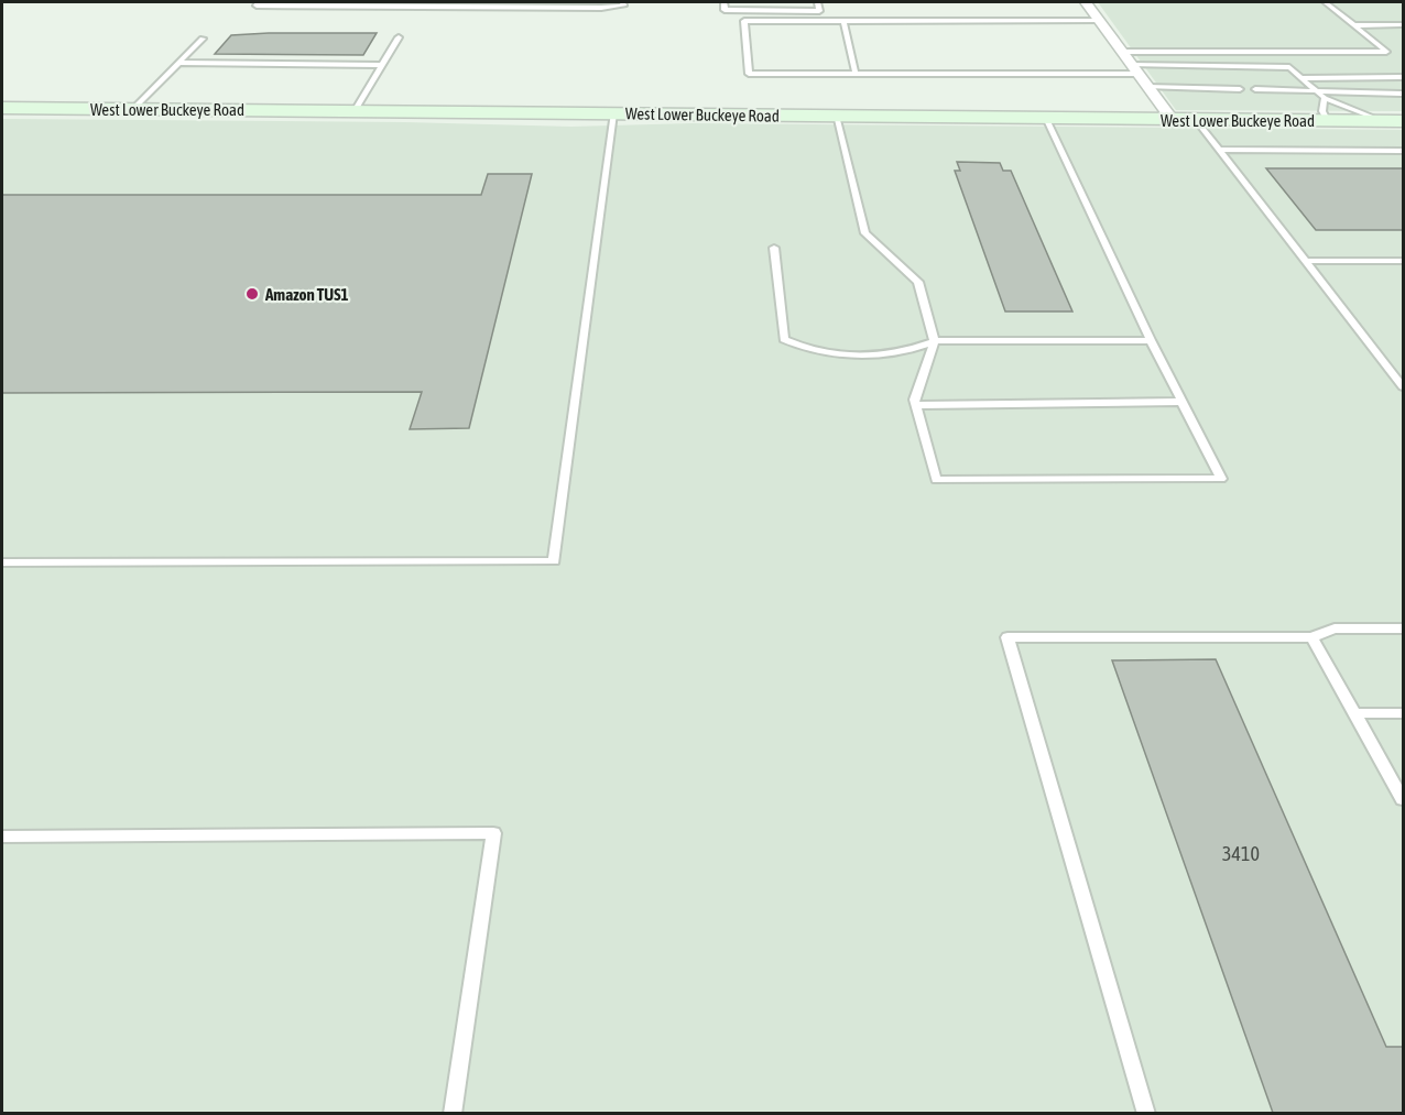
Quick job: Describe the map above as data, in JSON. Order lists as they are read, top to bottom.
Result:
{
  "streets": {
    "main road": ["West Lower Buckeye Road"]
  },
  "places": ["Amazon TUS1"],
  "house_numbers": ["3410"]
}
